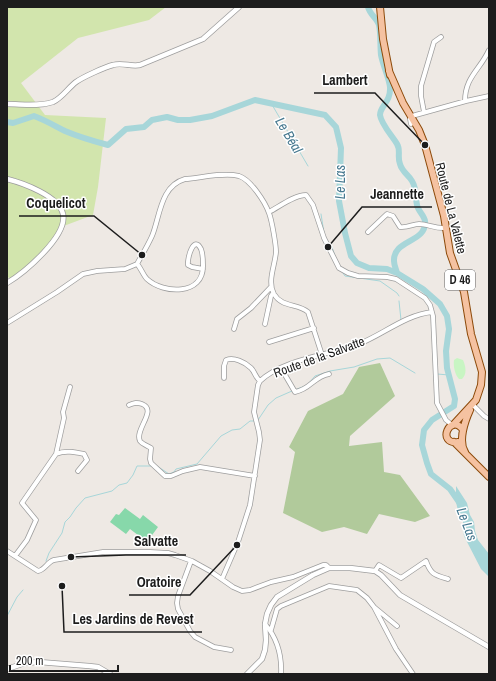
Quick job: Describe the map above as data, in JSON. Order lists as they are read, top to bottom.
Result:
{
  "streets": {
    "main road": ["Route de La Valette", "D 46"],
    "street": ["Route de la Salvatte"]
  },
  "water": ["Le Béal", "Le Las"],
  "places": [
    "Lambert",
    "Jeannette",
    "Coquelicot",
    "Oratoire",
    "Salvatte",
    "Les Jardins de Revest"
  ],
  "scale_bar": "200 m"
}
